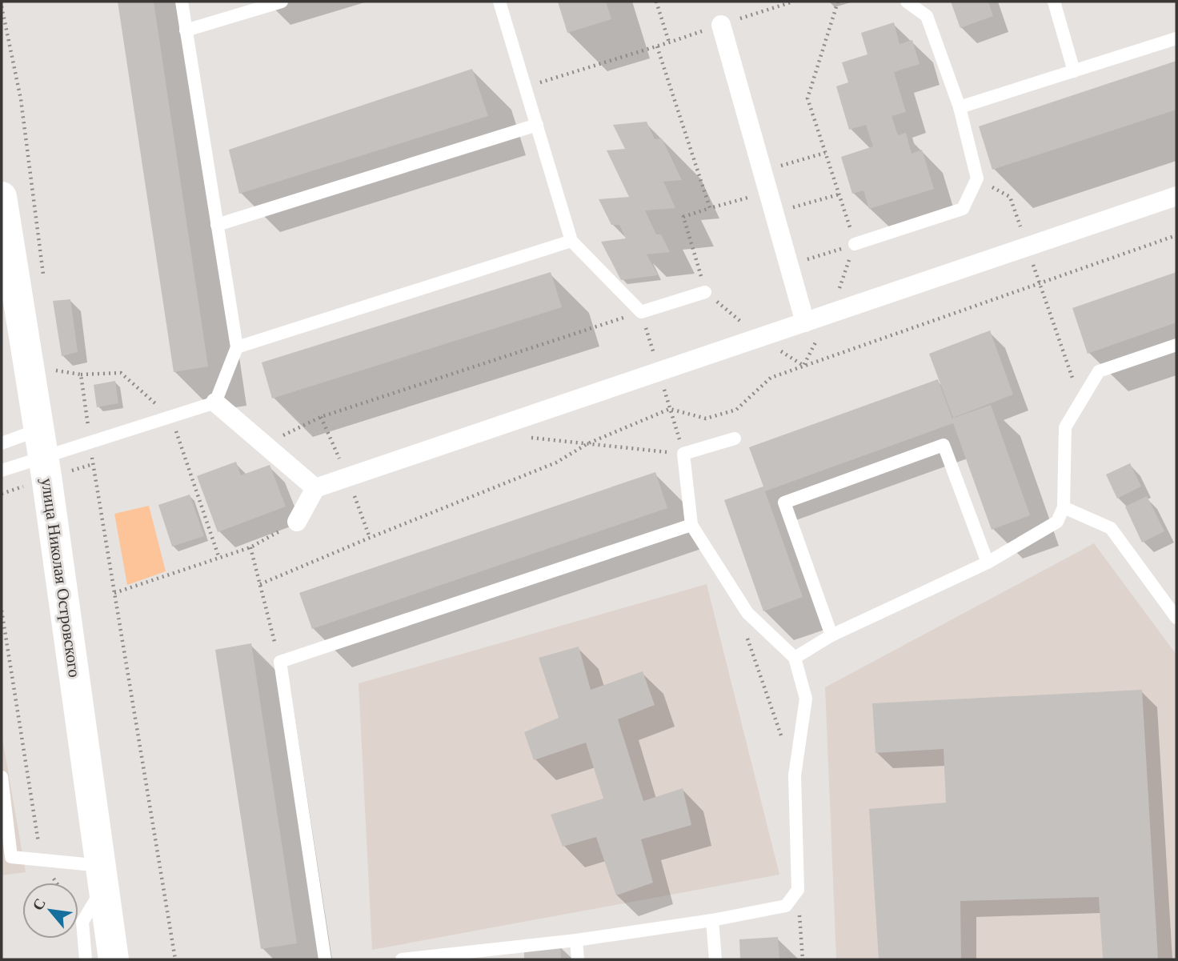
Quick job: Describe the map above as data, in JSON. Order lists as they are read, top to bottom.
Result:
{
  "streets": {
    "main road": ["улица Николая Островского"]
  },
  "north": "top left"
}
